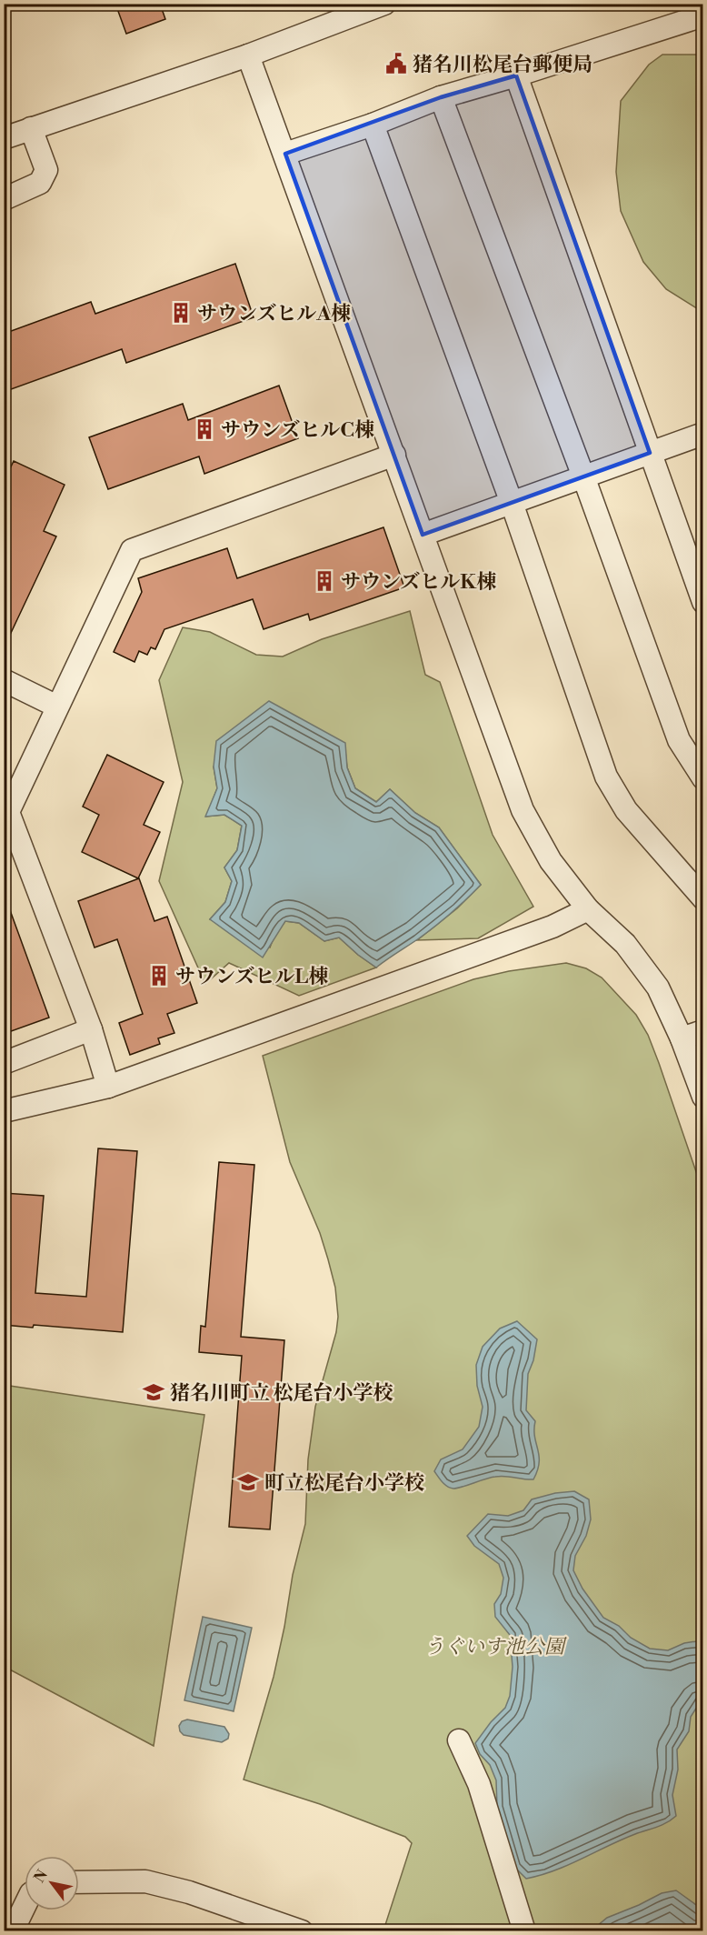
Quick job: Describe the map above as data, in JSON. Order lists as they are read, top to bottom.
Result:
{
  "parks": ["うぐいす池公園"],
  "places": {
    "public building": ["猪名川松尾台郵便局"],
    "building": [
      "サウンズヒルA棟",
      "サウンズヒルC棟",
      "サウンズヒルK棟",
      "サウンズヒルL棟"
    ],
    "school or university": ["猪名川町立 松尾台小学校", "町立松尾台小学校"]
  },
  "north": "top left"
}
